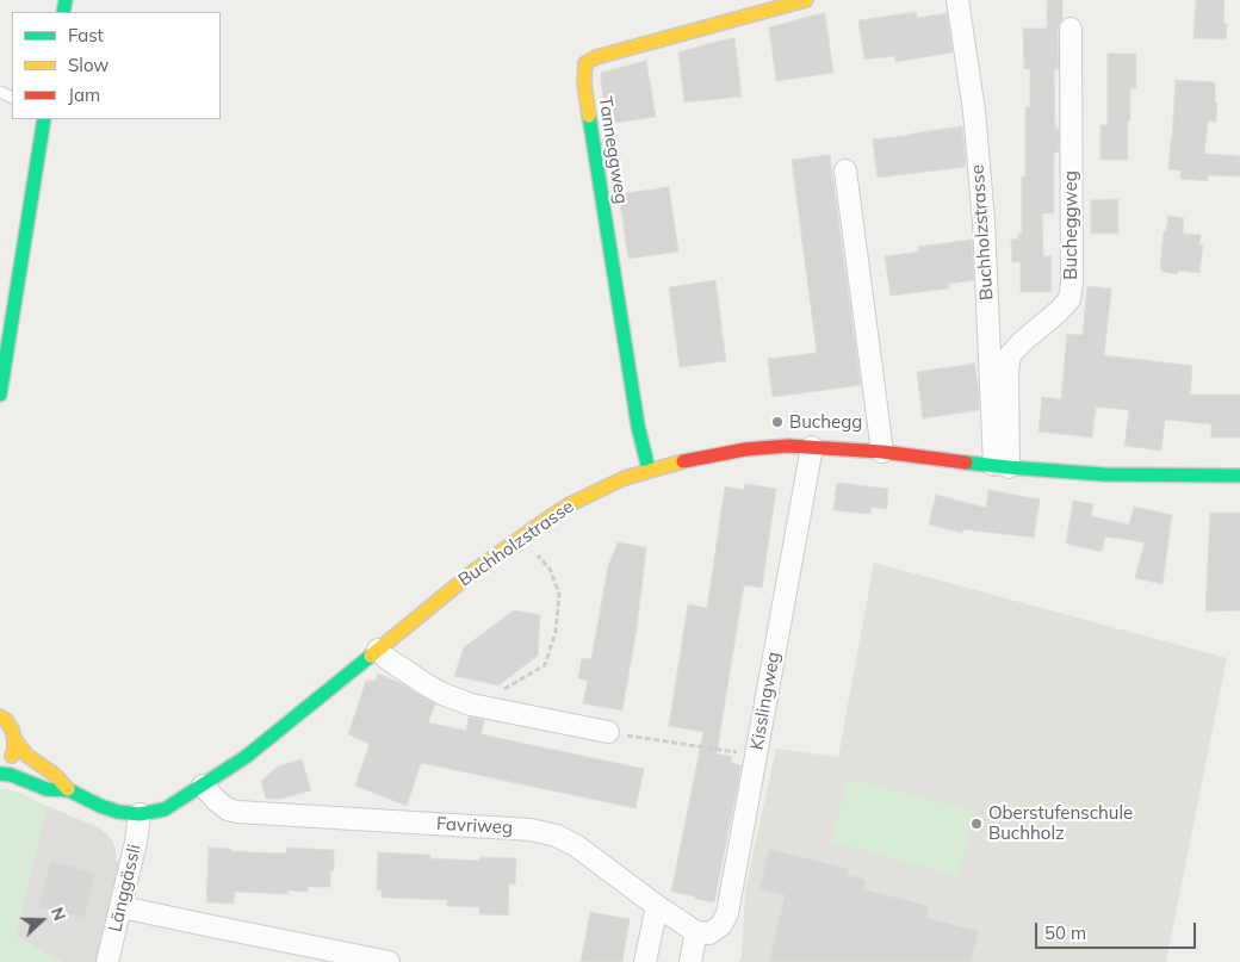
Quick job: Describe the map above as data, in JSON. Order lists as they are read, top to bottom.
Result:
{
  "streets": {
    "street": [
      "Tanneggweg",
      "Bucheggweg",
      "Buchholzstrasse",
      "Kisslingweg",
      "Favriweg",
      "Länggässli"
    ]
  },
  "crossings": [
    ["Tanneggweg", "Buchholzstrasse"],
    ["Bucheggweg", "Buchholzstrasse"],
    ["Buchholzstrasse", "Kisslingweg"],
    ["Buchholzstrasse", "Favriweg"],
    ["Buchholzstrasse", "Länggässli"],
    ["Kisslingweg", "Favriweg"]
  ],
  "places": ["Buchegg", "Oberstufenschule Buchholz"],
  "legend": ["Fast", "Slow", "Jam"],
  "scale_bar": "50 m",
  "north": "right"
}
